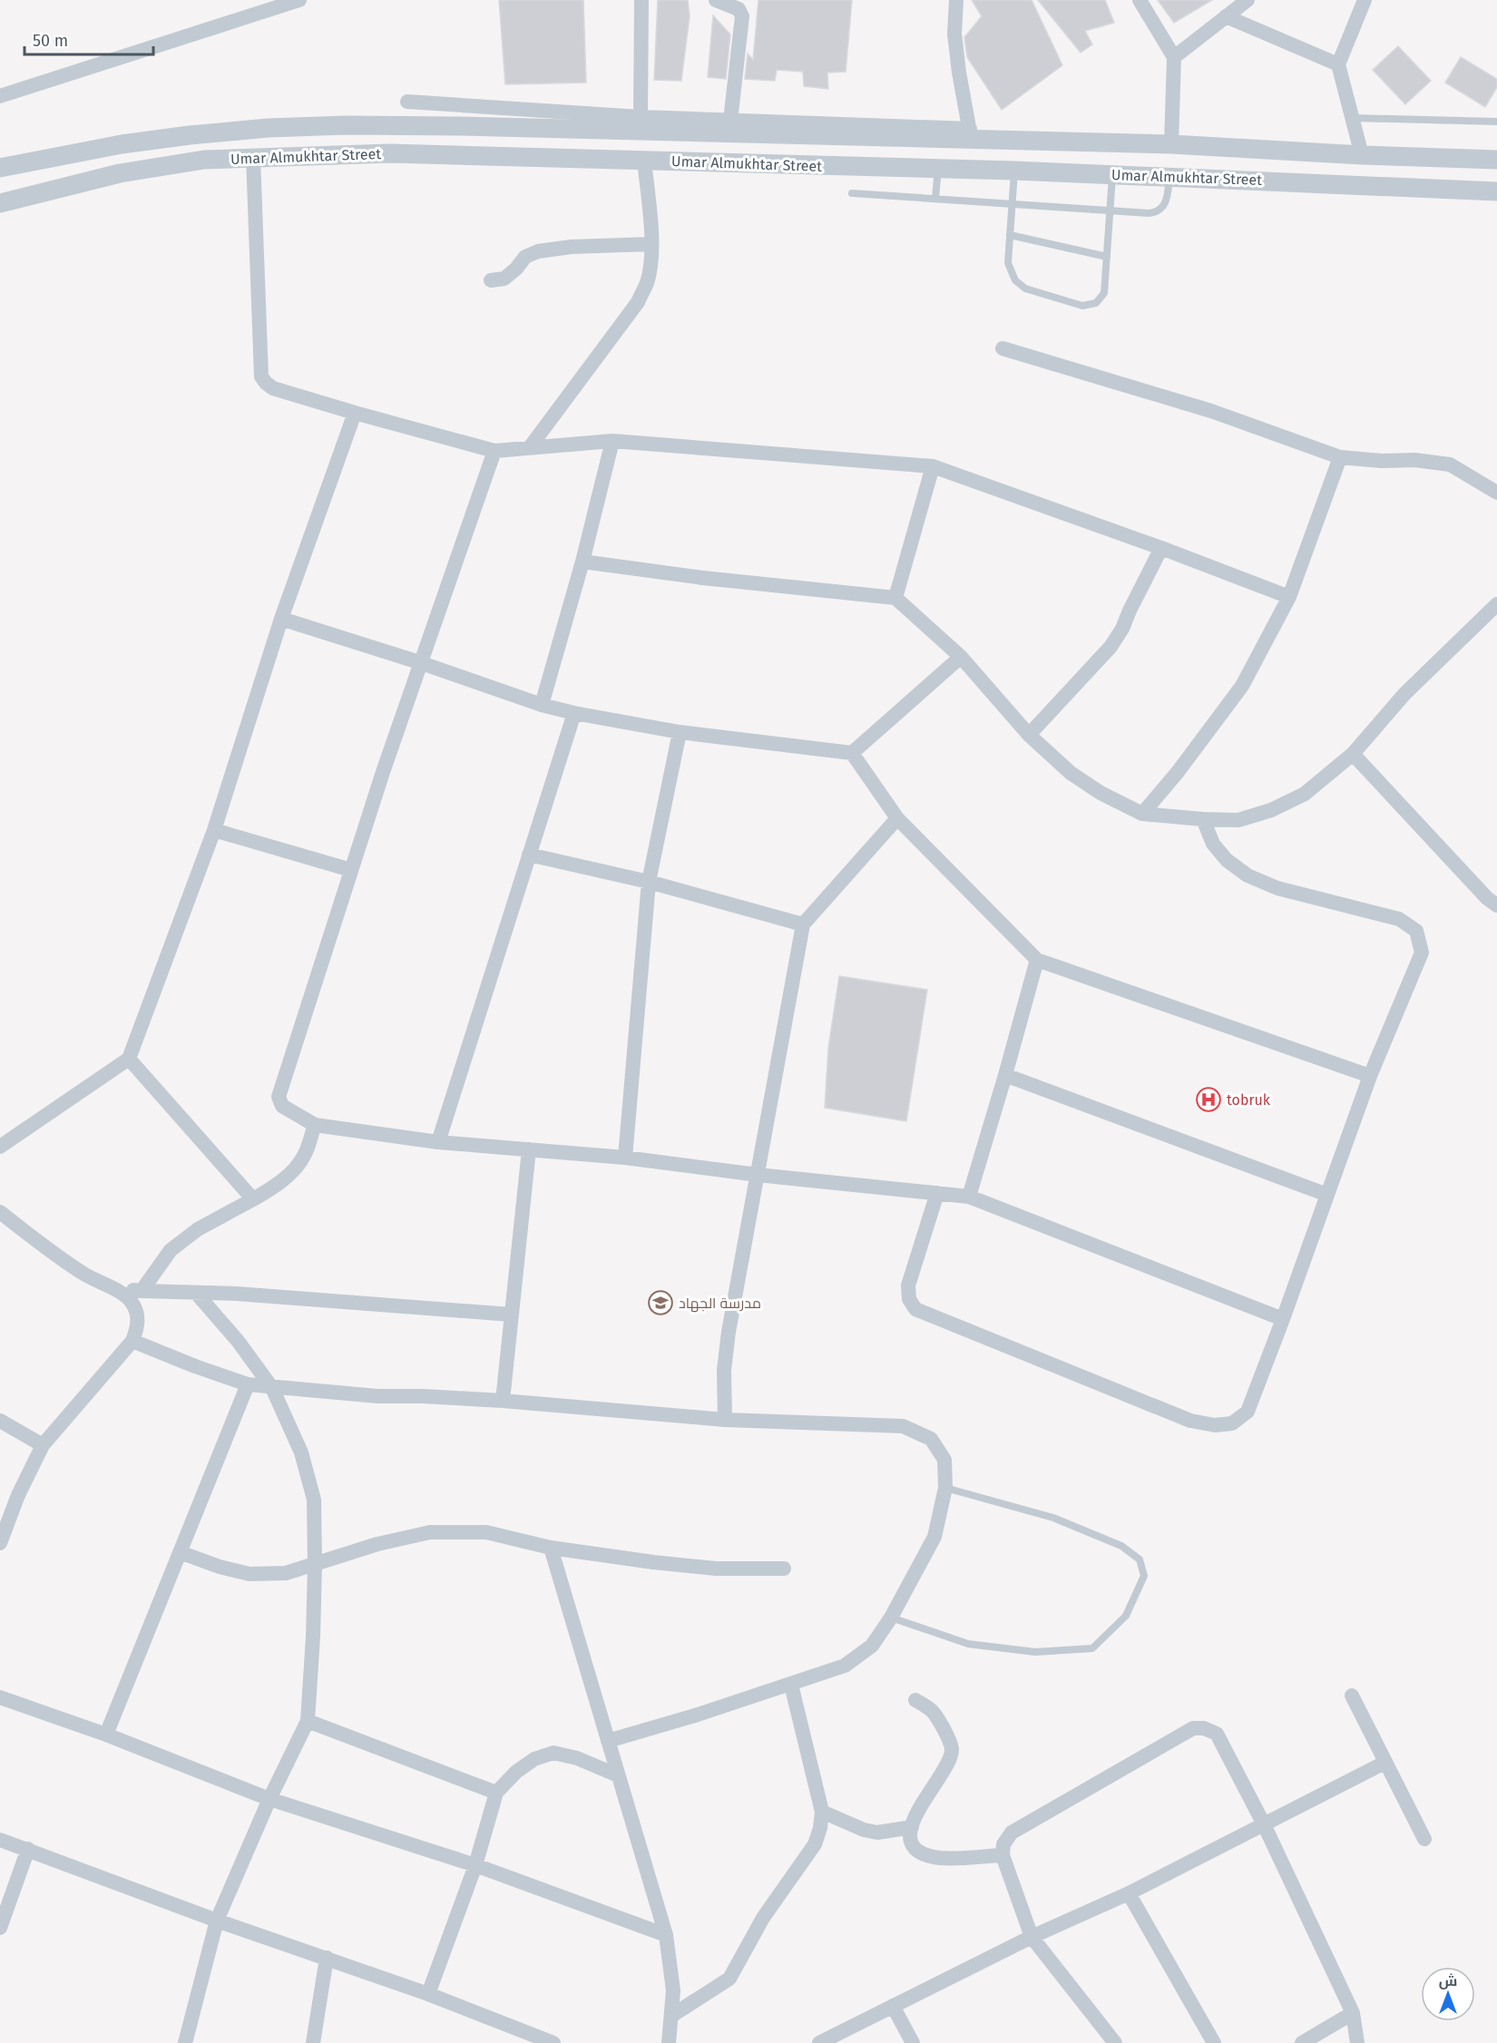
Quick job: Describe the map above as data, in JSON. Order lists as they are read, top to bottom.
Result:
{
  "streets": {
    "street": ["Umar Almukhtar Street"]
  },
  "places": {
    "hospital": ["tobruk"],
    "school or university": ["مدرسة الجهاد"]
  },
  "scale_bar": "50 m",
  "north": "top"
}
